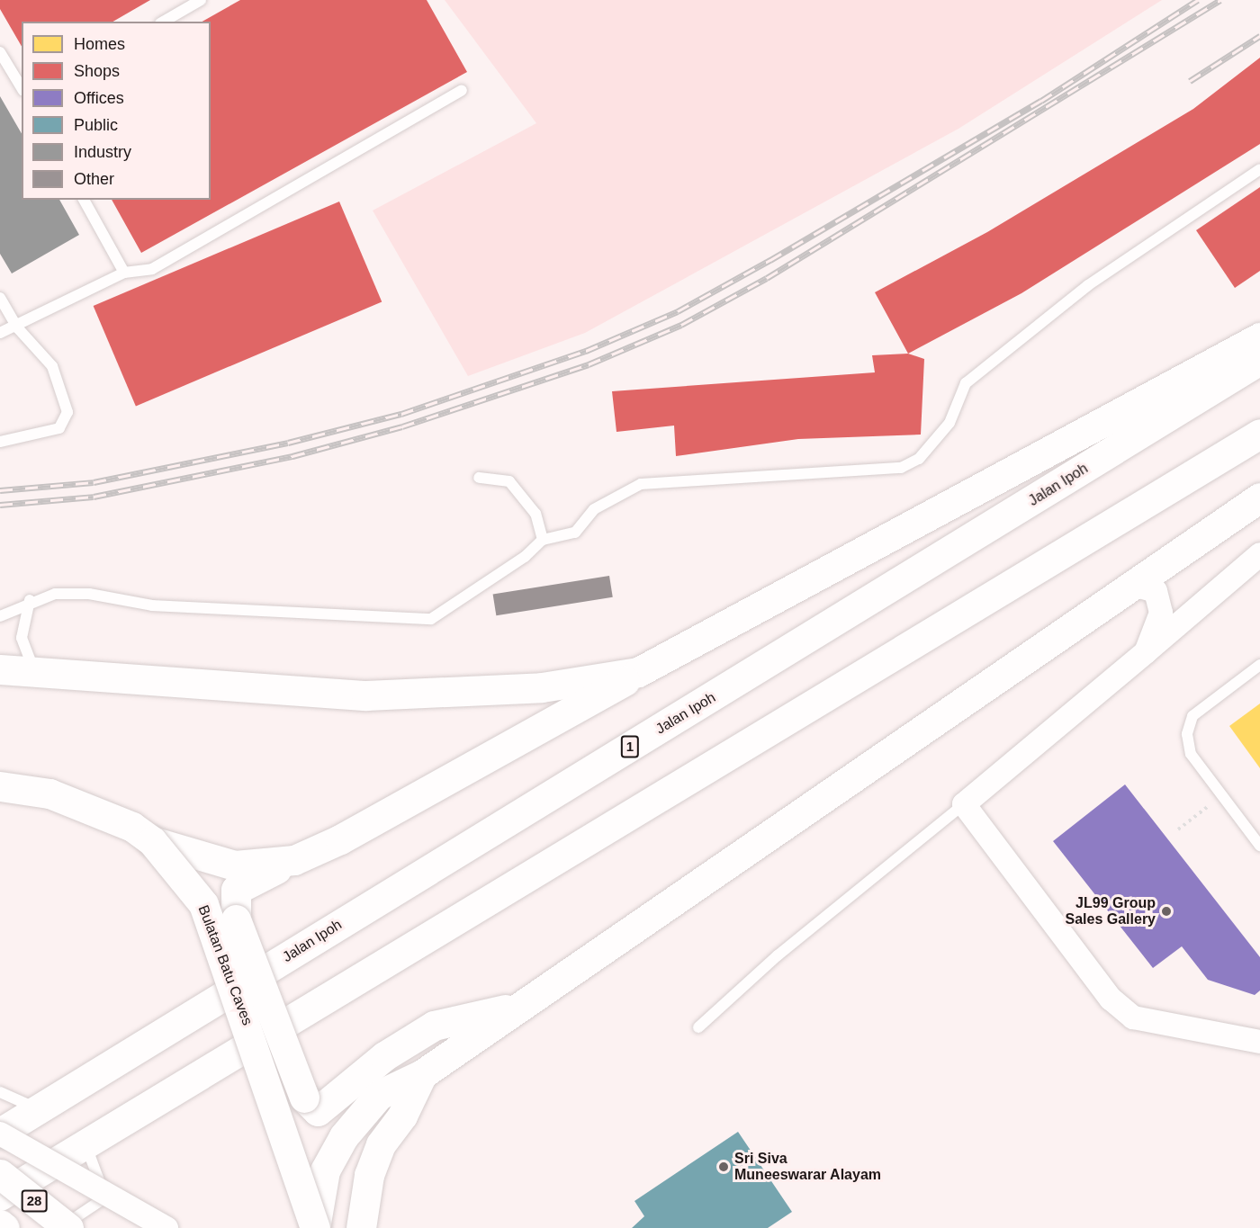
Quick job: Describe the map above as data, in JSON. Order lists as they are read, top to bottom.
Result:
{
  "streets": {
    "highway": [
      "Jalan Ipoh",
      "1",
      "Bulatan Batu Caves",
      "28"
    ]
  },
  "places": ["JL99 Group Sales Gallery", "Sri Siva Muneeswarar Alayam"],
  "legend": [
    "Homes",
    "Shops",
    "Offices",
    "Public",
    "Industry",
    "Other"
  ]
}
